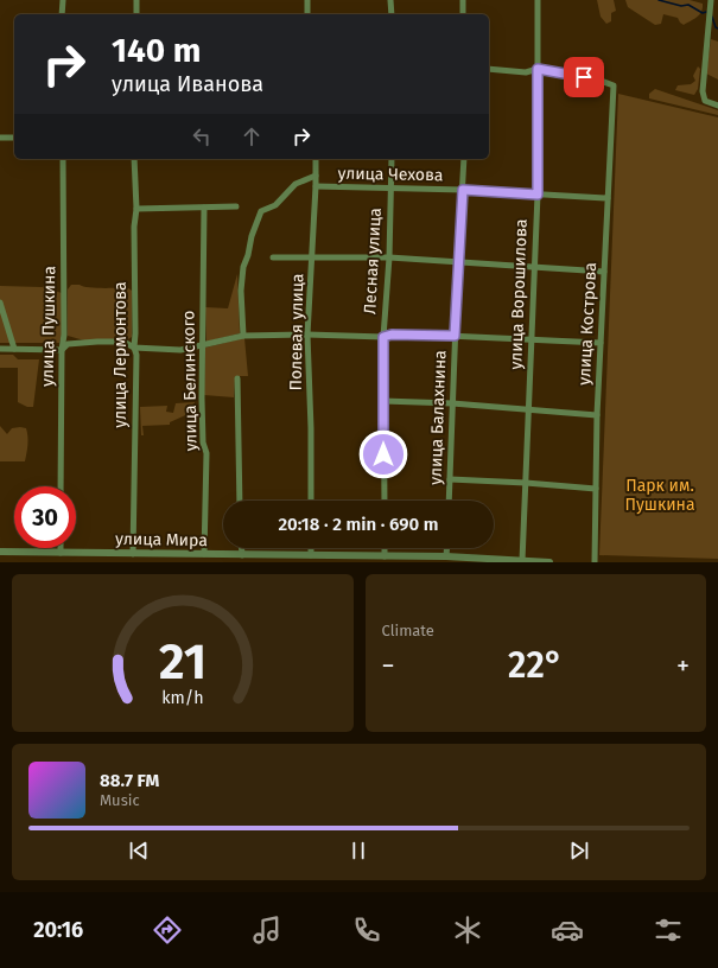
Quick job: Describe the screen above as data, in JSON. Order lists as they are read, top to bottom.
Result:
{
  "streets": {
    "street": [
      "улица Чехова",
      "Лесная улица",
      "улица Ворошилова",
      "улица Кострова",
      "улица Пушкина",
      "Полевая улица",
      "улица Лермонтова",
      "улица Белинского",
      "улица Балахнина",
      "улица Мира"
    ]
  },
  "crossings": [
    ["улица Чехова", "Лесная улица"],
    ["улица Чехова", "улица Ворошилова"],
    ["улица Чехова", "улица Кострова"],
    ["улица Чехова", "Полевая улица"],
    ["улица Чехова", "улица Балахнина"],
    ["улица Ворошилова", "улица Кострова"],
    ["улица Ворошилова", "улица Мира"],
    ["улица Лермонтова", "улица Мира"],
    ["улица Белинского", "улица Мира"]
  ],
  "parks": ["Парк им. Пушкина"],
  "page": {
    "turn": ["140 m", "улица Иванова"],
    "limit": "30",
    "trip": "20:18 · 2 min · 690 m",
    "tile": "Climate",
    "heat": ["−", "22°", "+"],
    "song": ["88.7 FM", "Music"],
    "tabs": "20:16",
    "gauge": ["21", "km/h"]
  }
}
